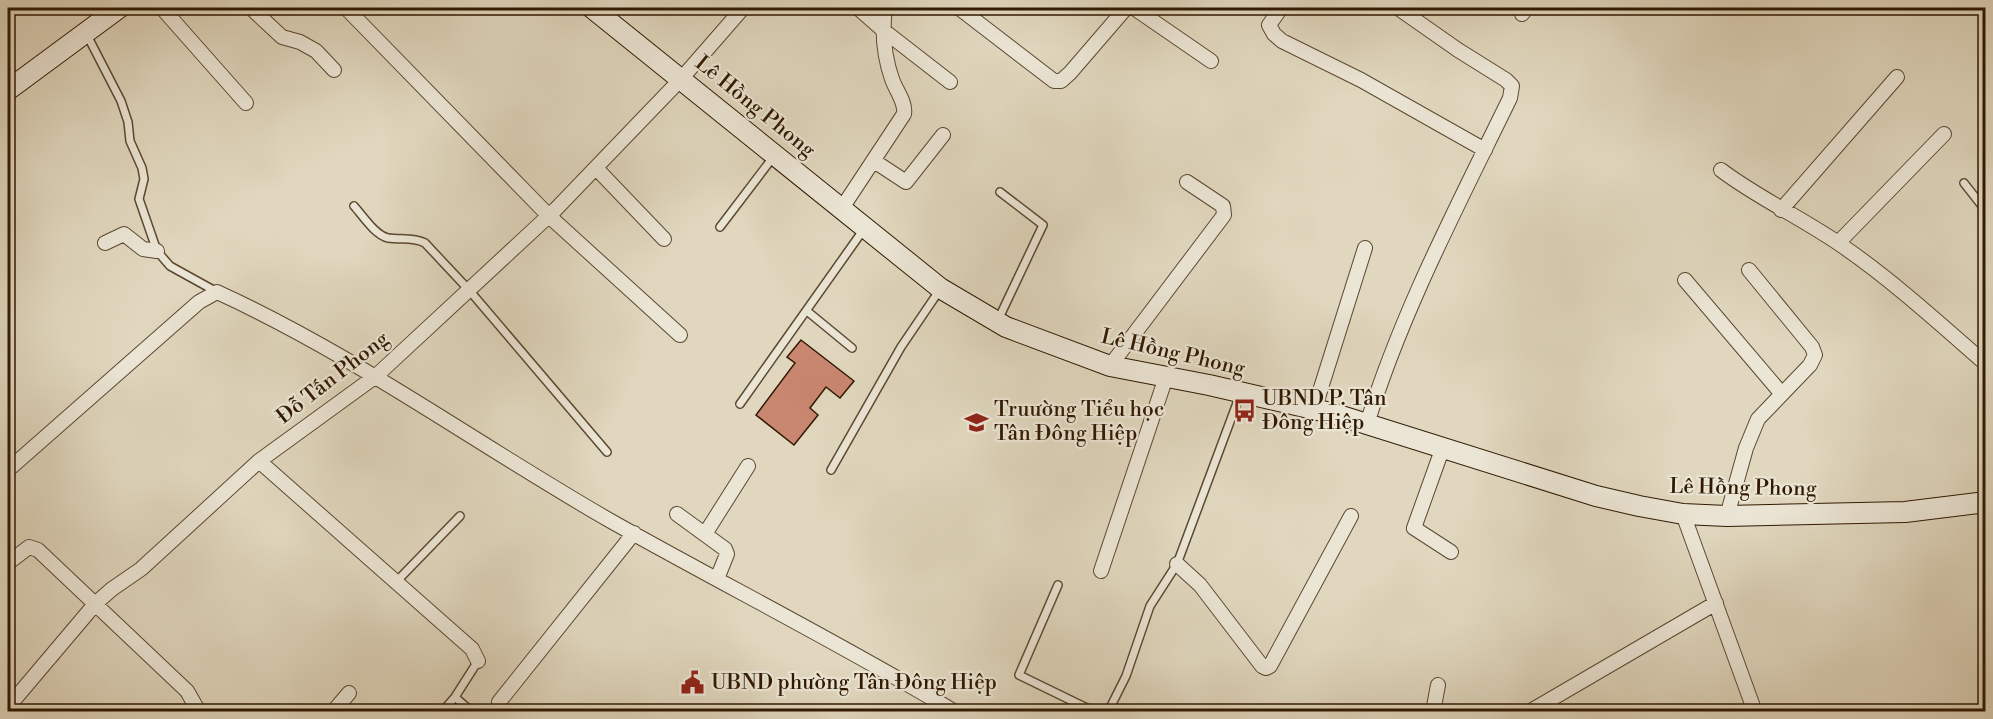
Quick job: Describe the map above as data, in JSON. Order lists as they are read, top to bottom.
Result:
{
  "streets": {
    "main road": ["Lê Hồng Phong"],
    "street": ["Đỗ Tấn Phong"]
  },
  "crossings": [
    ["Lê Hồng Phong", "Đỗ Tấn Phong"]
  ],
  "places": {
    "bus stop": ["UBND P. Tân Đông Hiệp"],
    "school or university": ["Truường Tiểu học Tân Đông Hiệp"],
    "public building": ["UBND phường Tân Đông Hiệp"]
  }
}
